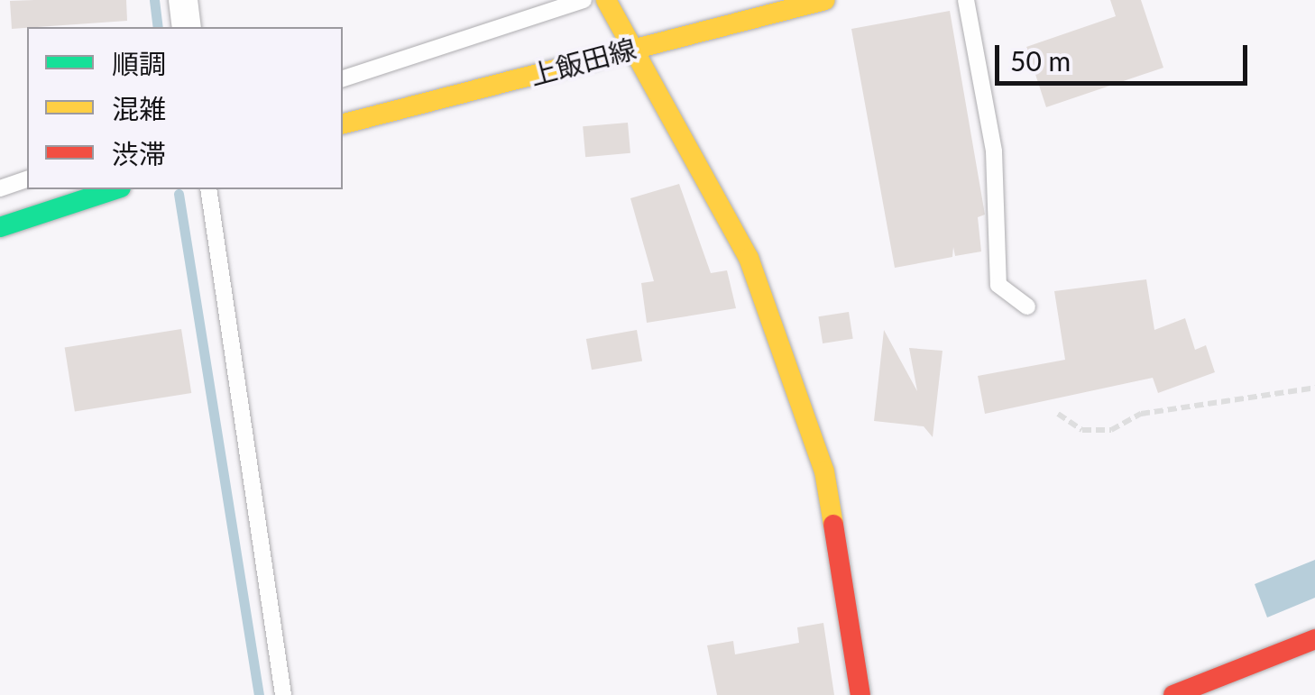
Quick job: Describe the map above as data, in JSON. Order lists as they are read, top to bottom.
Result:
{
  "streets": {
    "street": ["上飯田線"]
  },
  "legend": ["順調", "混雑", "渋滞"],
  "scale_bar": "50 m"
}
